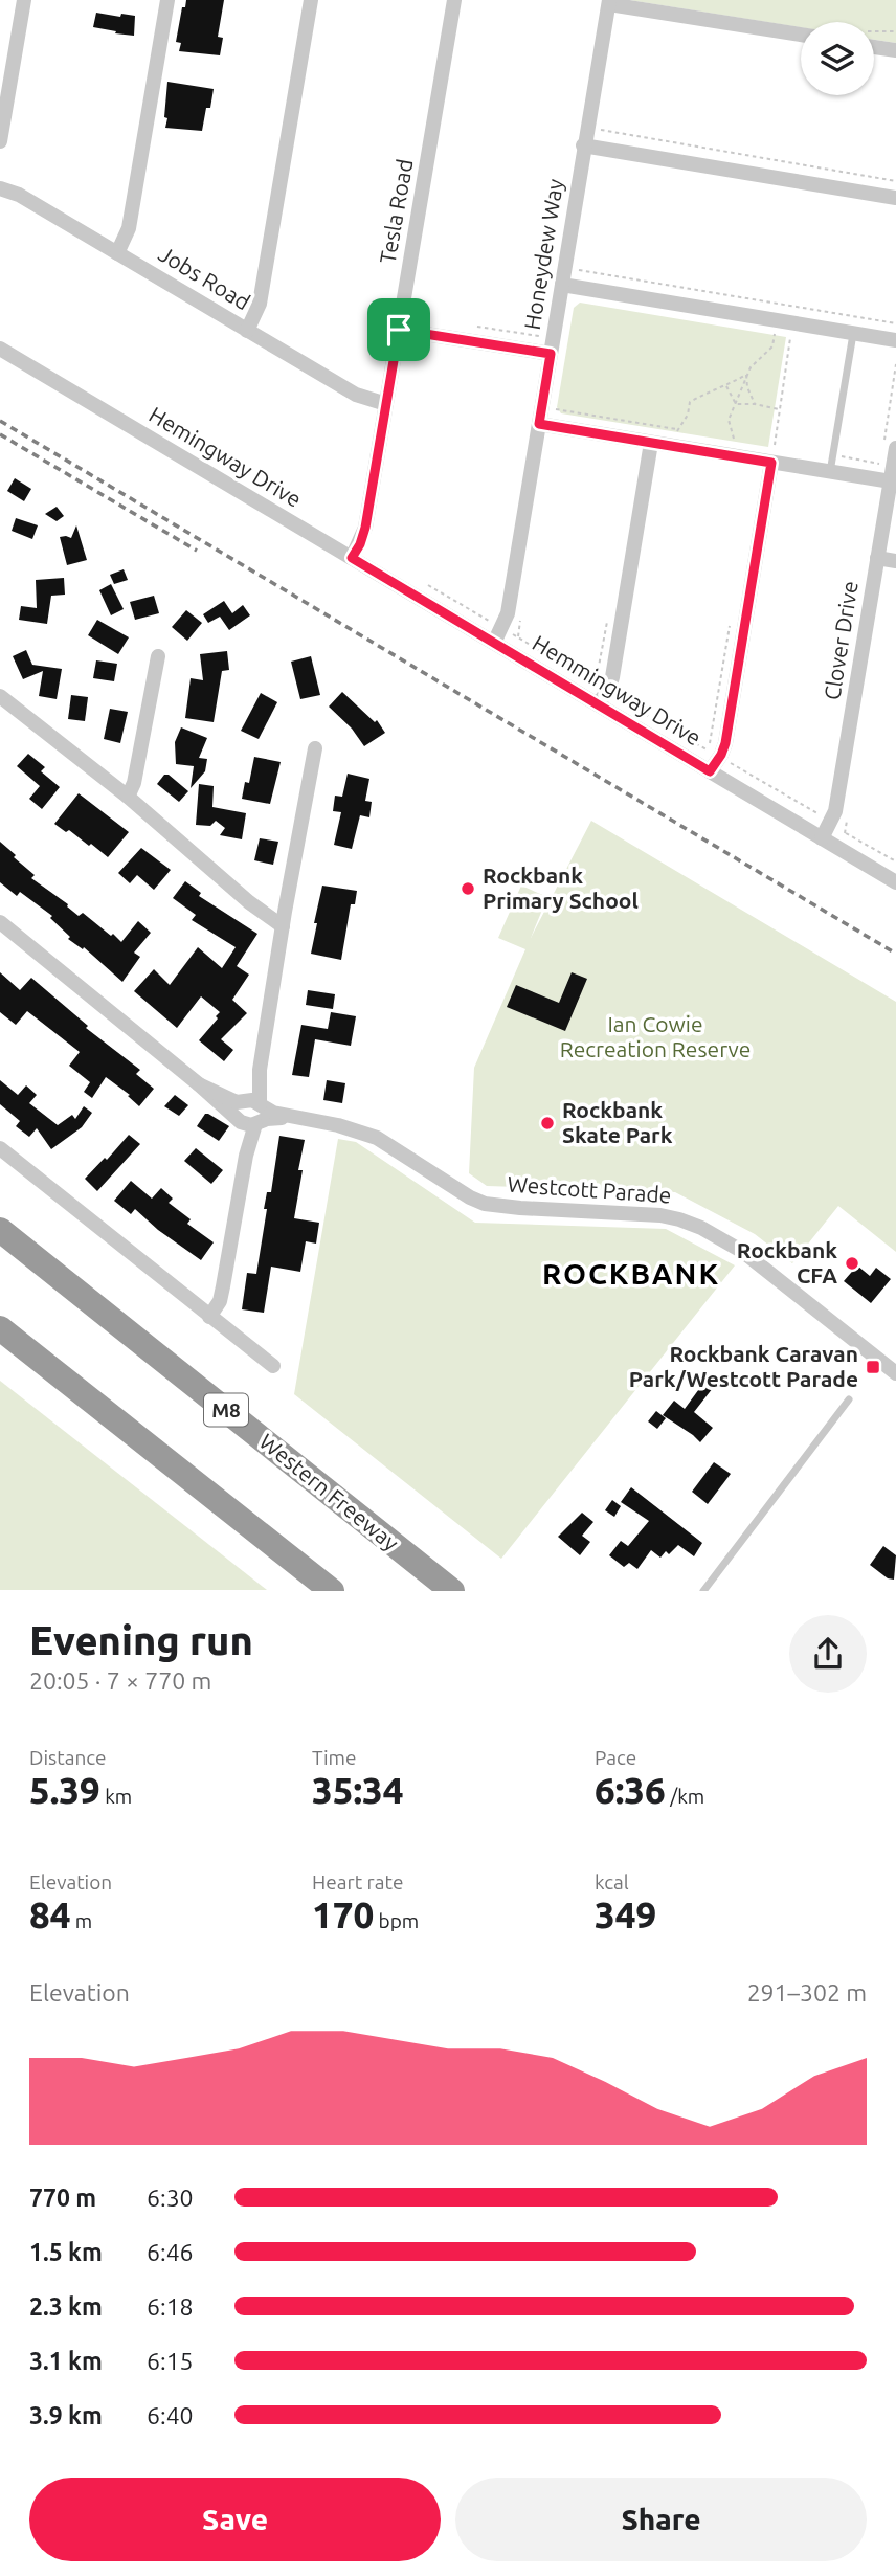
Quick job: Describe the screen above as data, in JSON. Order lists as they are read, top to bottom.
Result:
{
  "streets": {
    "highway": ["M8", "Western Freeway"],
    "street": [
      "Tesla Road",
      "Honeydew Way",
      "Jobs Road",
      "Hemingway Drive",
      "Clover Drive",
      "Hemmingway Drive",
      "Westcott Parade"
    ]
  },
  "crossings": [
    ["Tesla Road", "Jobs Road"],
    ["Tesla Road", "Hemingway Drive"],
    ["Honeydew Way", "Hemmingway Drive"],
    ["Hemingway Drive", "Hemmingway Drive"],
    ["Clover Drive", "Hemmingway Drive"]
  ],
  "districts": ["ROCKBANK"],
  "parks": ["Ian Cowie Recreation Reserve"],
  "places": {
    "other": ["Rockbank Primary School", "Rockbank Skate Park", "Rockbank CFA"],
    "transit": ["Rockbank Caravan Park/Westcott Parade"]
  },
  "page": {
    "heading": ["Evening run", "20:05 · 7 × 770 m"],
    "stats": [
      ["Distance", "5.39 km"],
      ["Time", "35:34"],
      ["Pace", "6:36 /km"],
      ["Elevation", "84 m"],
      ["Heart rate", "170 bpm"],
      ["kcal", "349"]
    ],
    "chart": ["Elevation", "291–302 m"],
    "list": [
      {
        "name": "770 m",
        "note": "6:30"
      },
      {
        "name": "1.5 km",
        "note": "6:46"
      },
      {
        "name": "2.3 km",
        "note": "6:18"
      },
      {
        "name": "3.1 km",
        "note": "6:15"
      },
      {
        "name": "3.9 km",
        "note": "6:40"
      }
    ],
    "buttons": ["Save", "Share"]
  }
}
